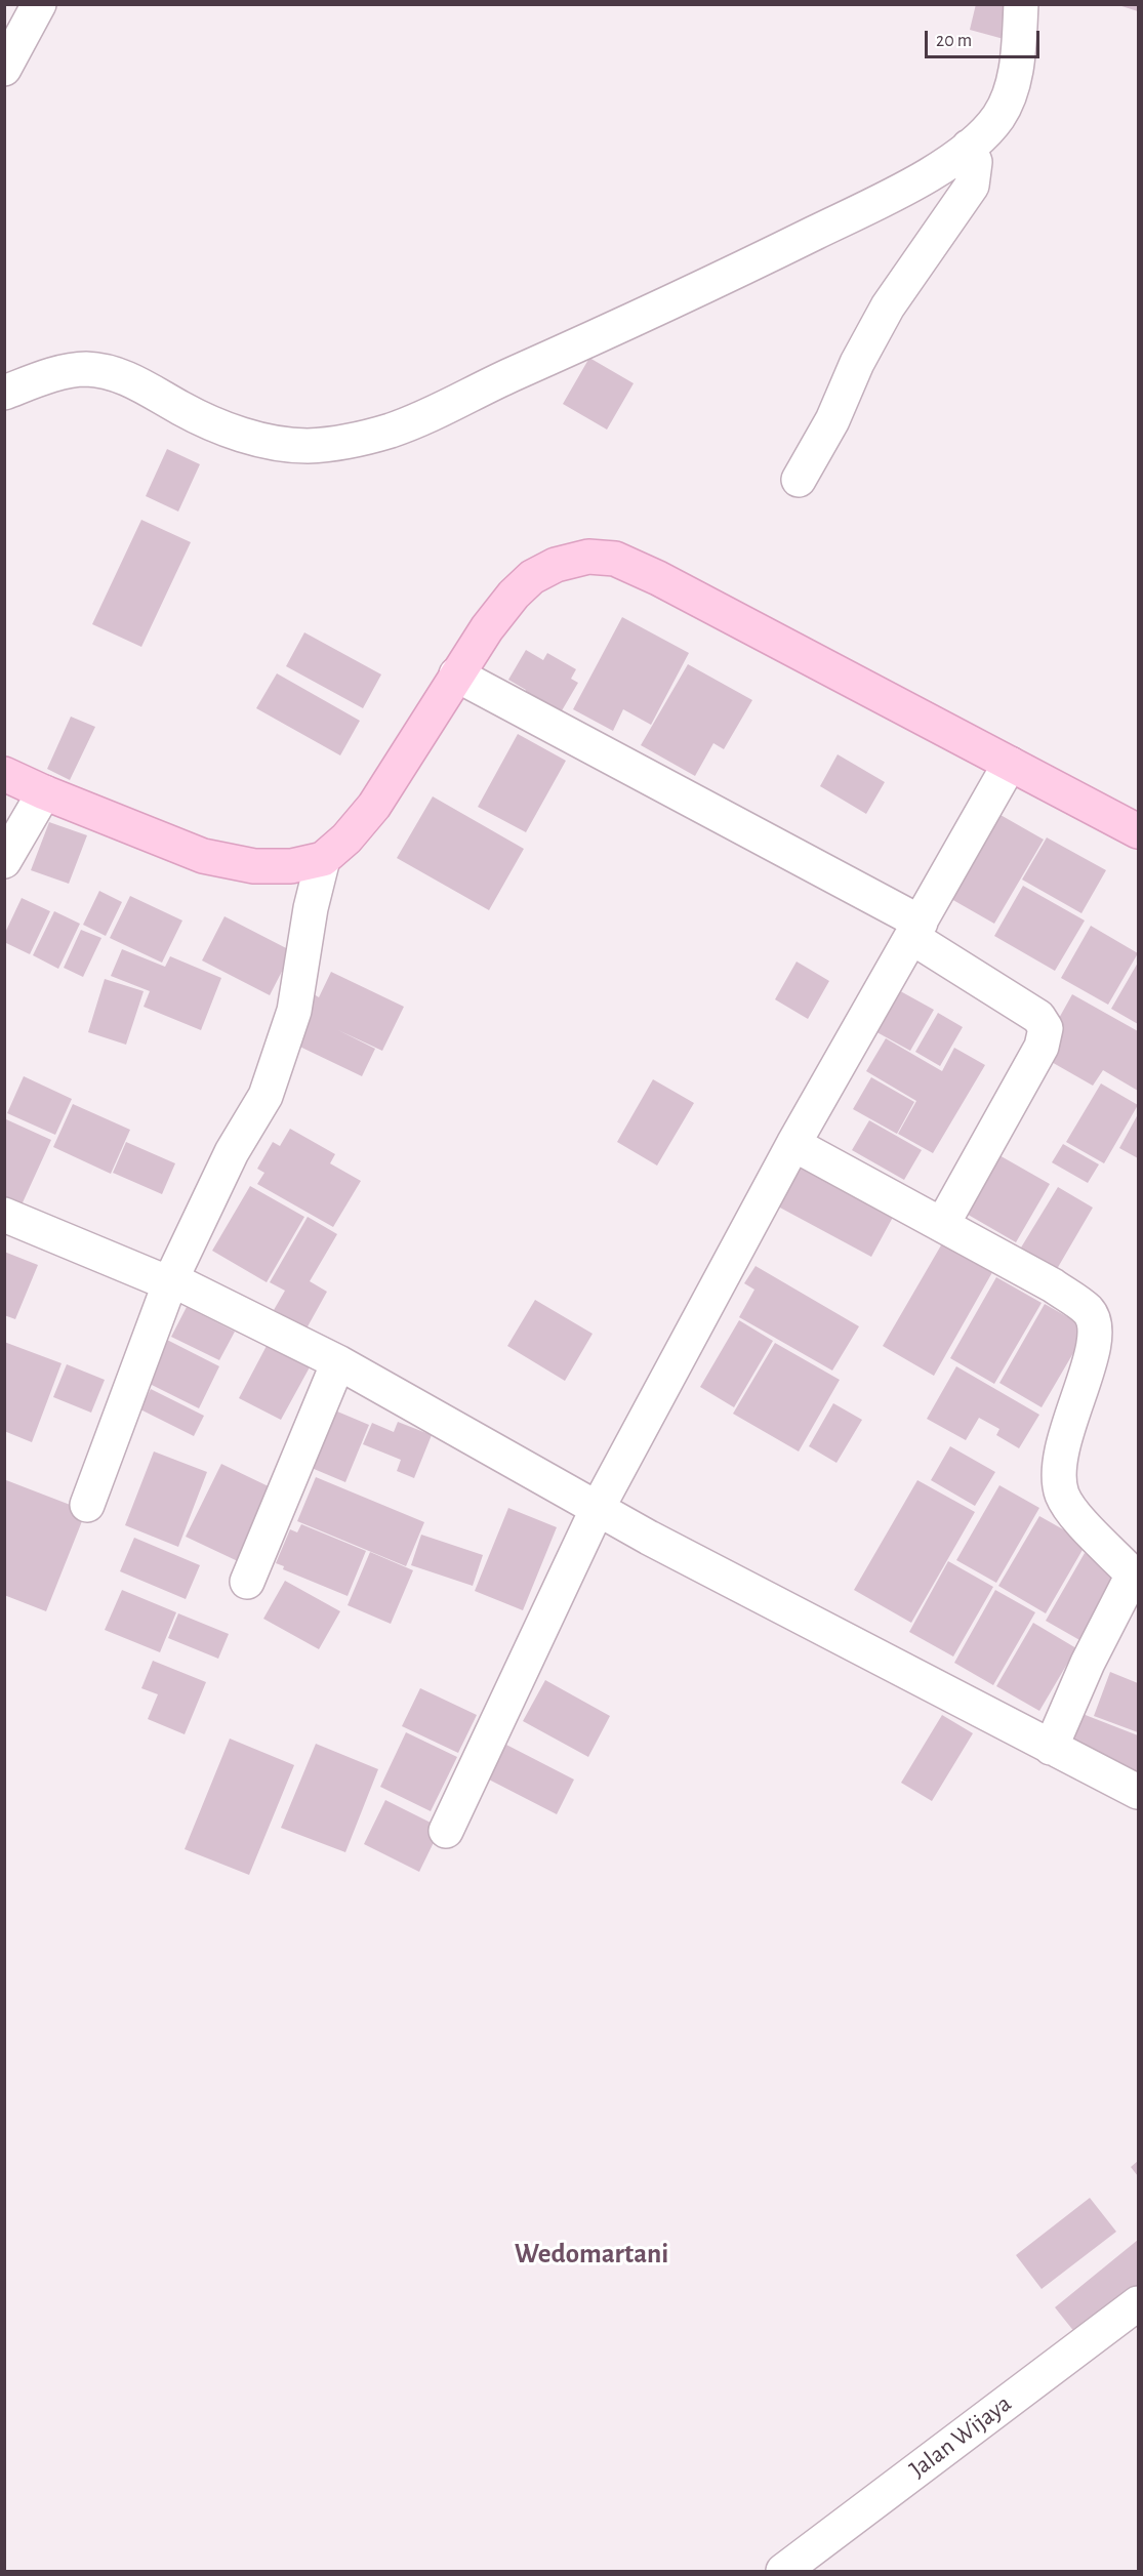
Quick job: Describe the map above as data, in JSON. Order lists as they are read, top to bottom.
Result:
{
  "streets": {
    "street": ["Jalan Wijaya"]
  },
  "districts": ["Wedomartani"],
  "scale_bar": "20 m"
}
